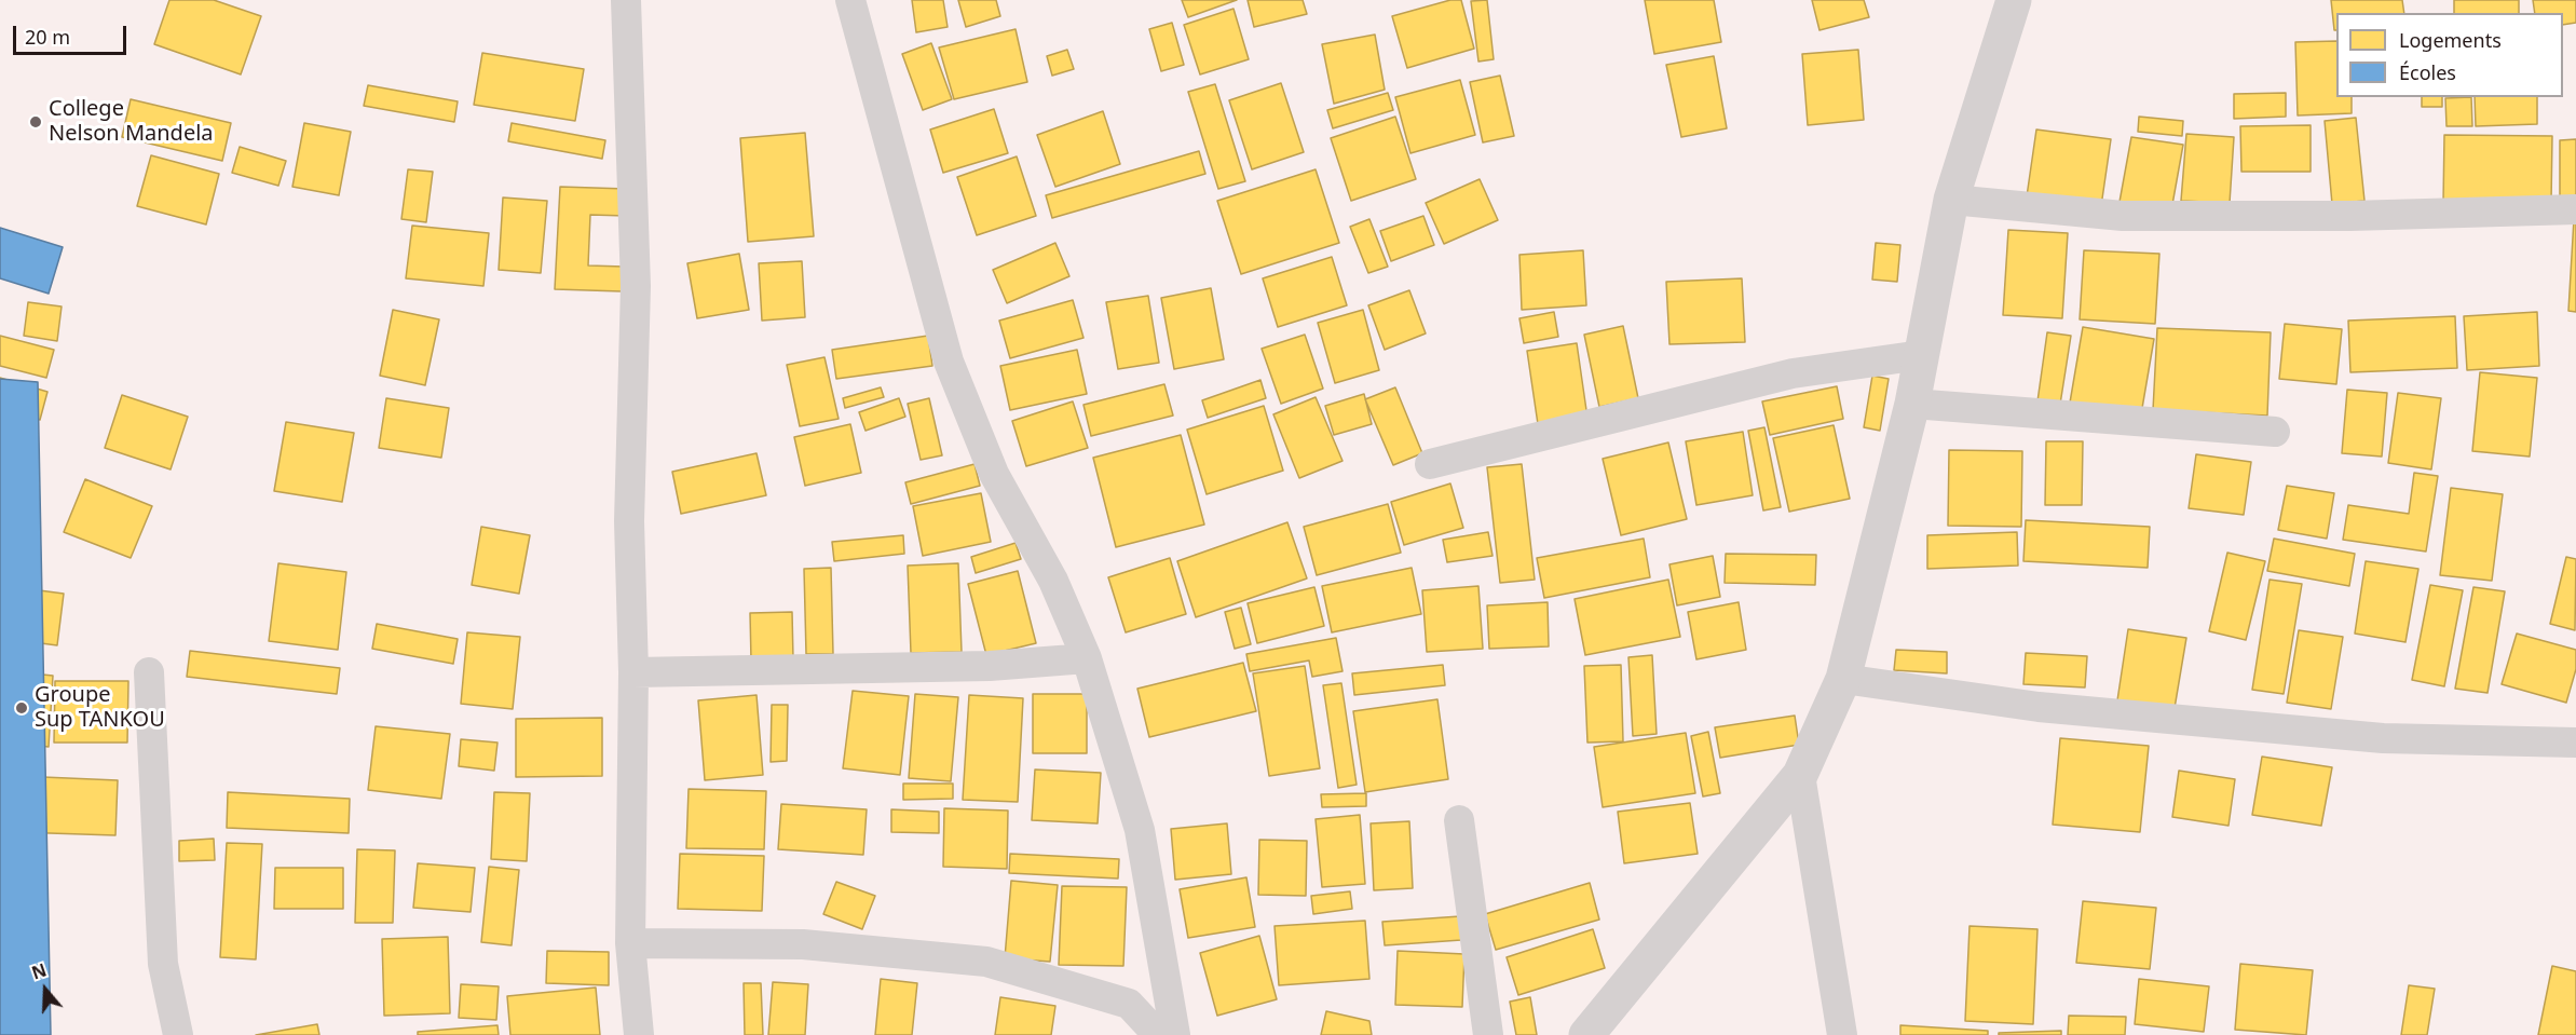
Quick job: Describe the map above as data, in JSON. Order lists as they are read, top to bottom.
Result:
{
  "places": ["College Nelson Mandela", "Groupe Sup TANKOU"],
  "legend": ["Logements", "Écoles"],
  "scale_bar": "20 m",
  "north": "top"
}
